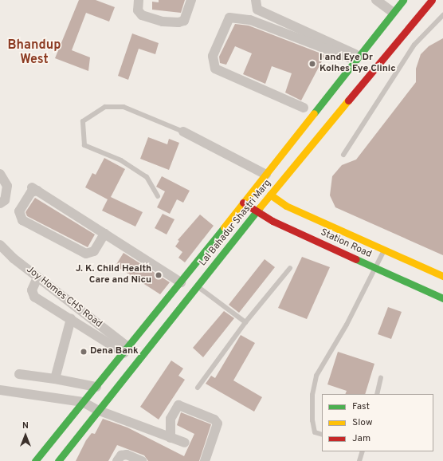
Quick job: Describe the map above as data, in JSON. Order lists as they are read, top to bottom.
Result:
{
  "streets": {
    "main road": ["Lal Bahadur Shastri Marg", "Station Road"],
    "street": ["Joy Homes CHS Road"]
  },
  "crossings": [
    ["Lal Bahadur Shastri Marg", "Station Road"],
    ["Lal Bahadur Shastri Marg", "Joy Homes CHS Road"]
  ],
  "districts": ["Bhandup West"],
  "places": ["I and Eye Dr Kolhes Eye Clinic", "J. K. Child Health Care and Nicu", "Dena Bank"],
  "legend": ["Fast", "Slow", "Jam"],
  "north": "top"
}
